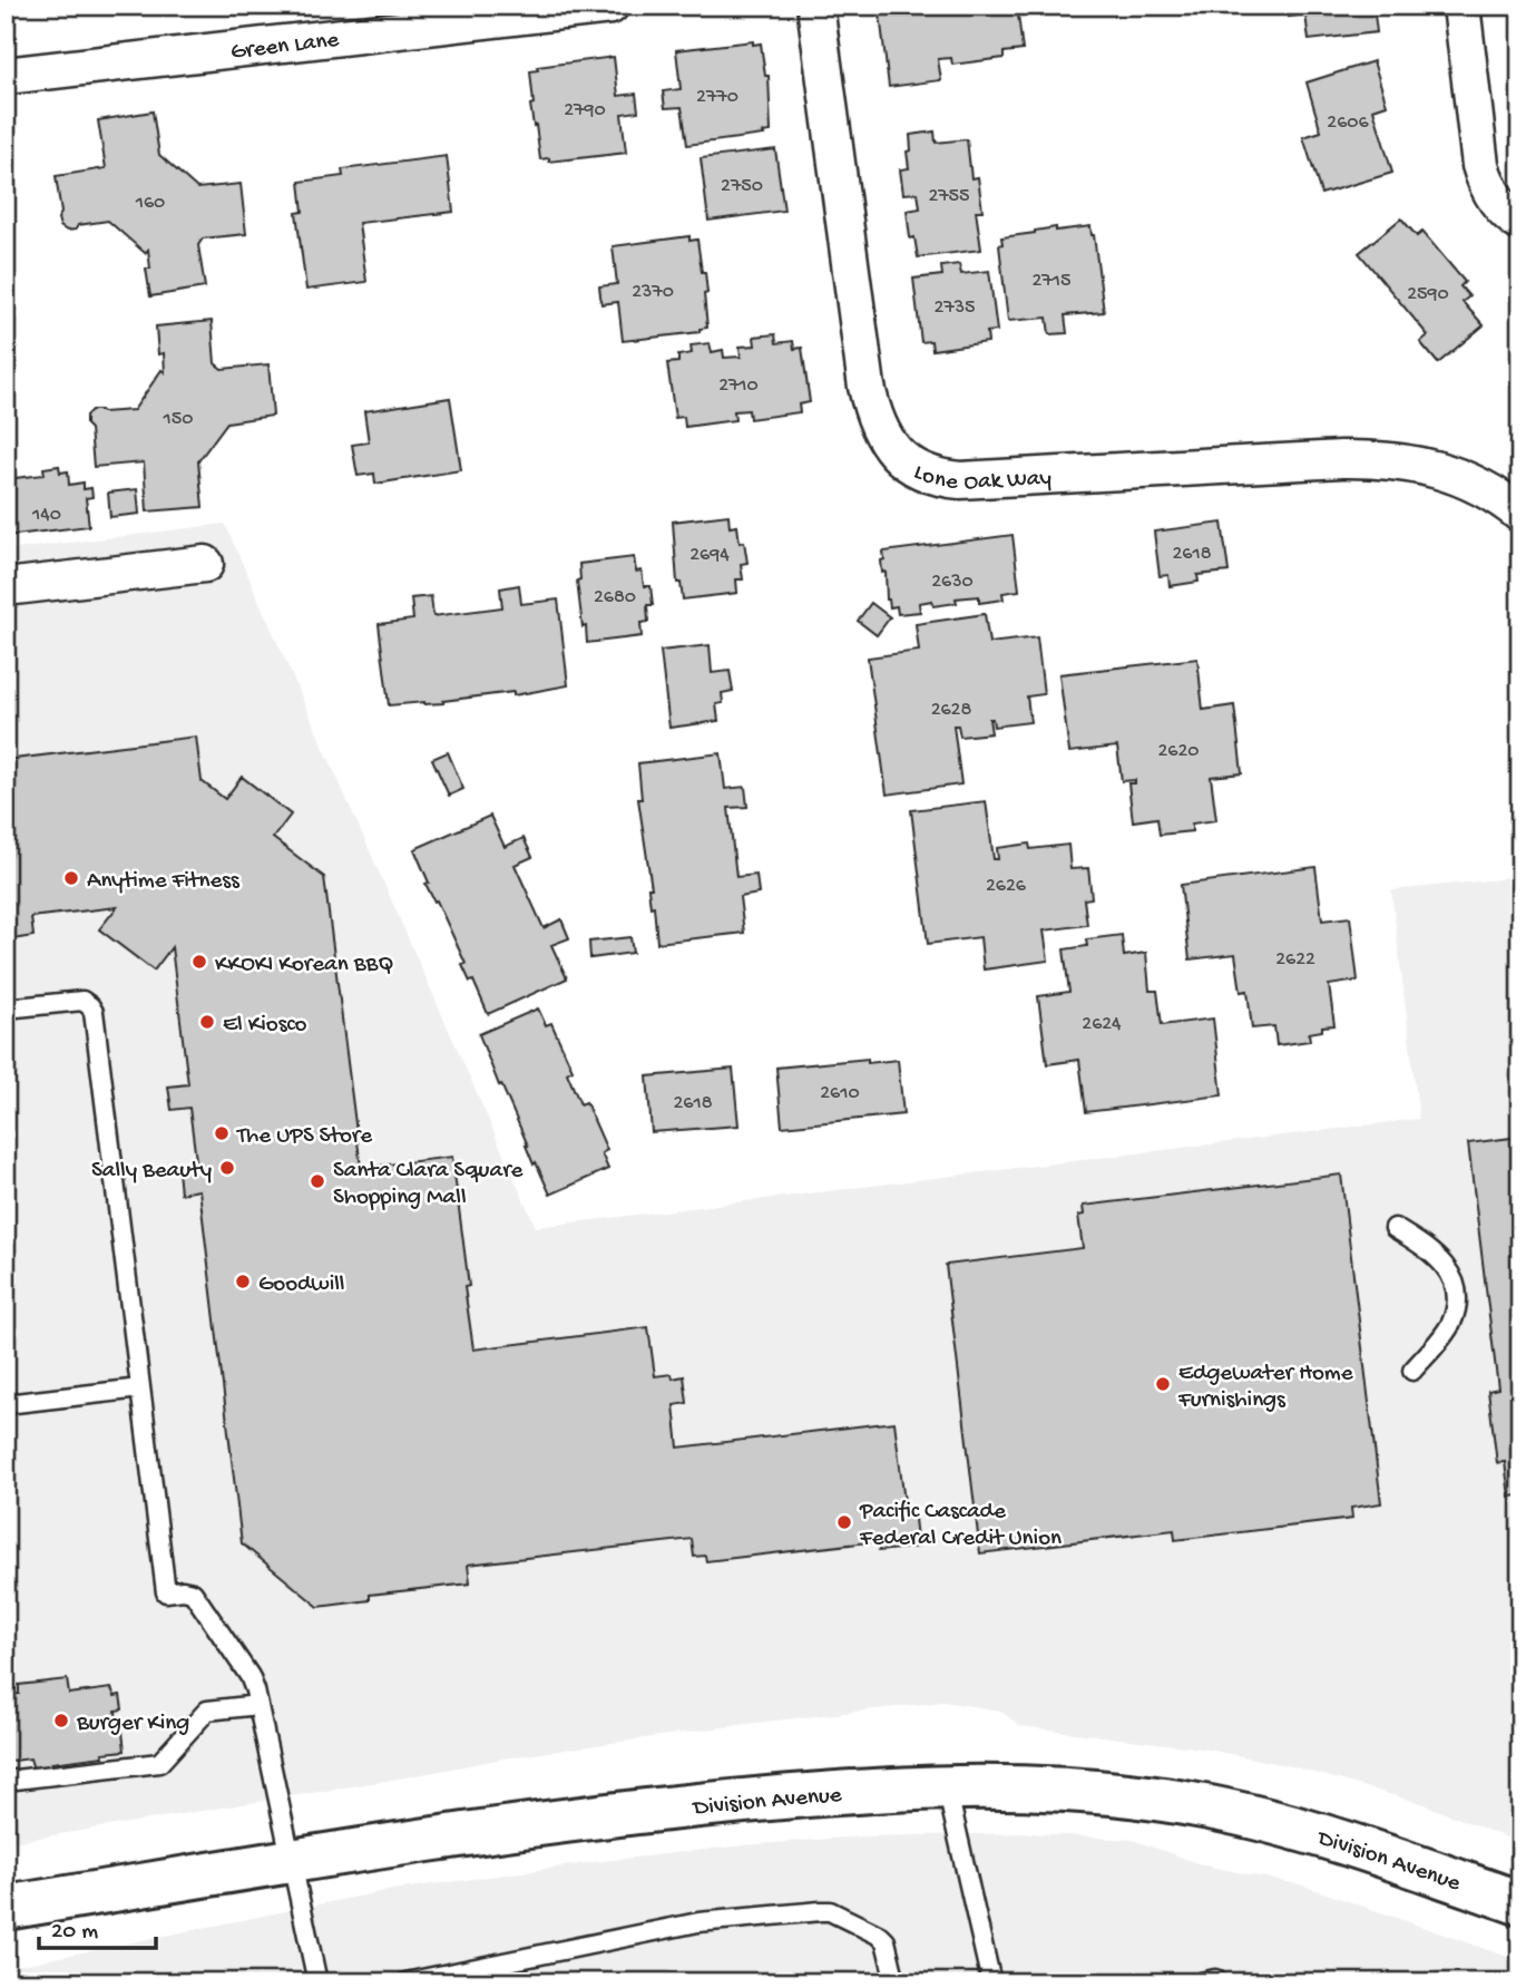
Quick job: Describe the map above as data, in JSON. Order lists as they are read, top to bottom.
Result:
{
  "streets": {
    "street": ["Green Lane", "Lone Oak Way", "Division Avenue"]
  },
  "places": [
    "Anytime Fitness",
    "KKOKI Korean BBQ",
    "El Kiosco",
    "The UPS Store",
    "Sally Beauty",
    "Santa Clara Square Shopping Mall",
    "Goodwill",
    "Edgewater Home Furnishings",
    "Pacific Cascade Federal Credit Union",
    "Burger King"
  ],
  "house_numbers": [
    "2770",
    "2790",
    "2606",
    "2750",
    "2755",
    "160",
    "2715",
    "2370",
    "2590",
    "2735",
    "2710",
    "150",
    "140",
    "2618",
    "2694",
    "2630",
    "2680",
    "2628",
    "2620",
    "2626",
    "2622",
    "2624",
    "2610",
    "2618"
  ],
  "scale_bar": "20 m"
}
